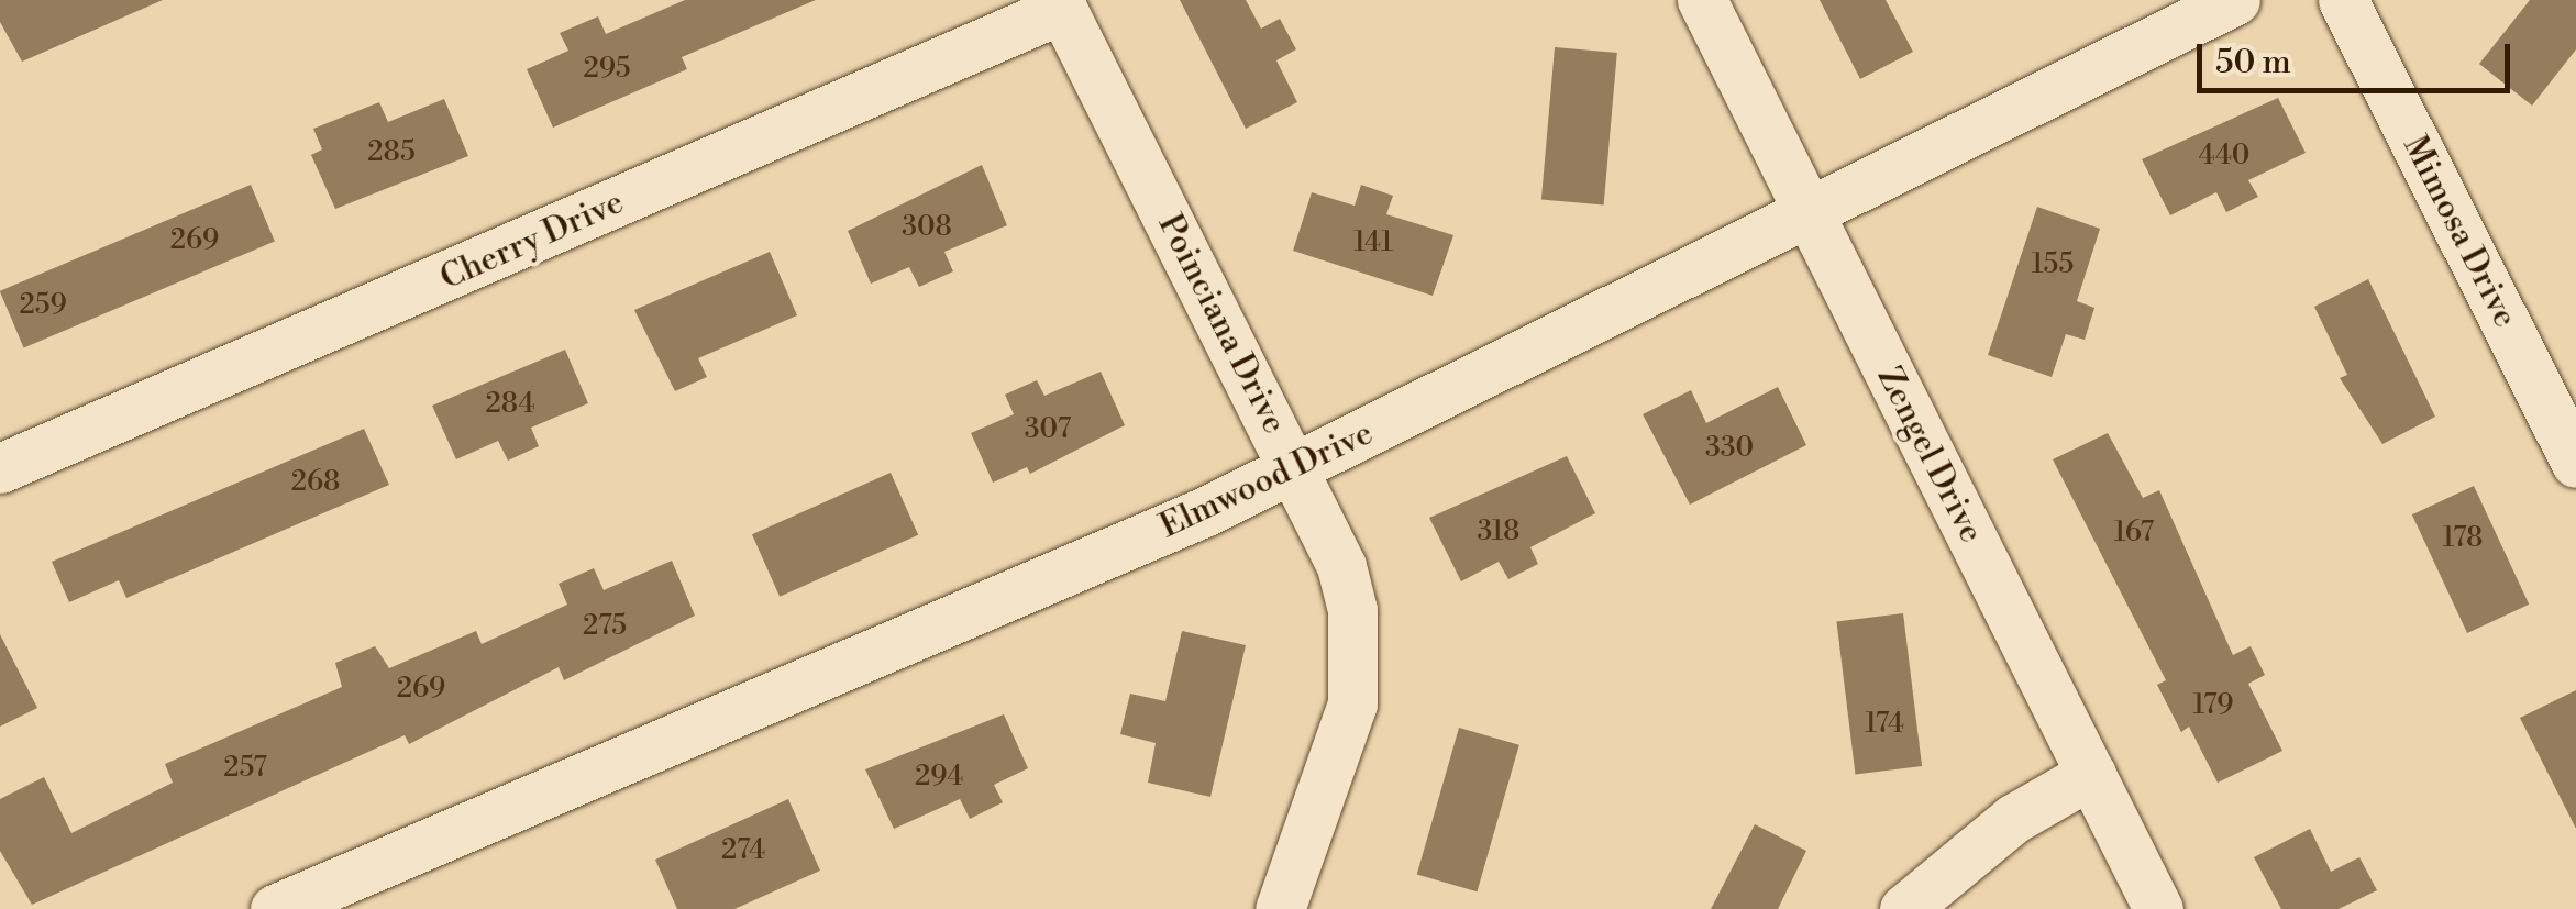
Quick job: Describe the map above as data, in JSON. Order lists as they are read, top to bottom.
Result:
{
  "streets": {
    "street": [
      "Mimosa Drive",
      "Cherry Drive",
      "Poinciana Drive",
      "Zengel Drive",
      "Elmwood Drive"
    ]
  },
  "crossings": [
    ["Cherry Drive", "Poinciana Drive"],
    ["Poinciana Drive", "Elmwood Drive"],
    ["Zengel Drive", "Elmwood Drive"]
  ],
  "house_numbers": [
    "295",
    "285",
    "440",
    "308",
    "269",
    "141",
    "155",
    "259",
    "284",
    "307",
    "330",
    "268",
    "318",
    "167",
    "178",
    "275",
    "269",
    "179",
    "174",
    "257",
    "294",
    "274"
  ],
  "scale_bar": "50 m"
}
